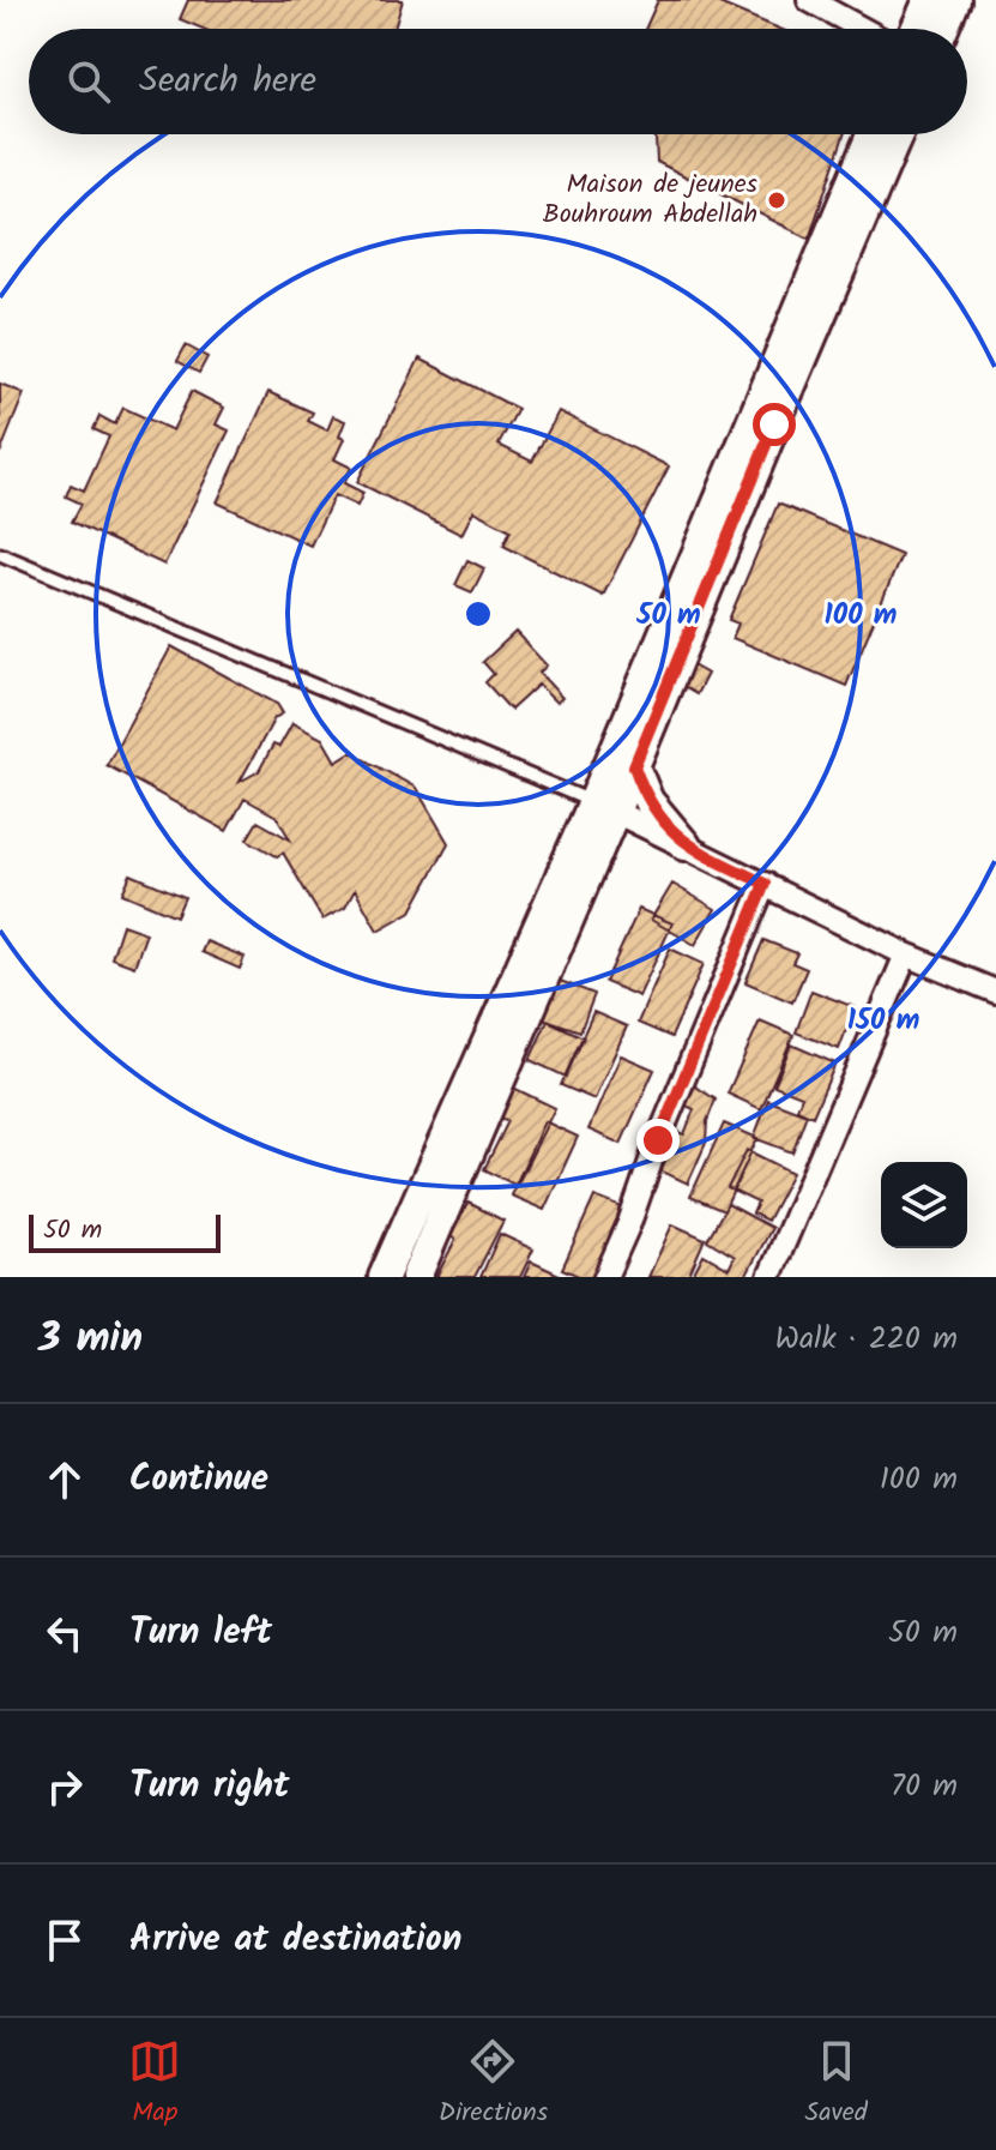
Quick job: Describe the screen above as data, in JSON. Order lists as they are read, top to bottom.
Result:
{
  "places": ["Maison de jeunes Bouhroum Abdellah"],
  "scale_bar": "50 m",
  "page": {
    "search": "Search here",
    "scale": "50 m",
    "heading": ["3 min", "Walk · 220 m"],
    "list": [
      ["Continue", "100 m"],
      ["Turn left", "50 m"],
      ["Turn right", "70 m"],
      "Arrive at destination"
    ],
    "nav": ["Map", "Directions", "Saved"]
  },
  "rings": ["50 m", "100 m", "150 m"]
}
